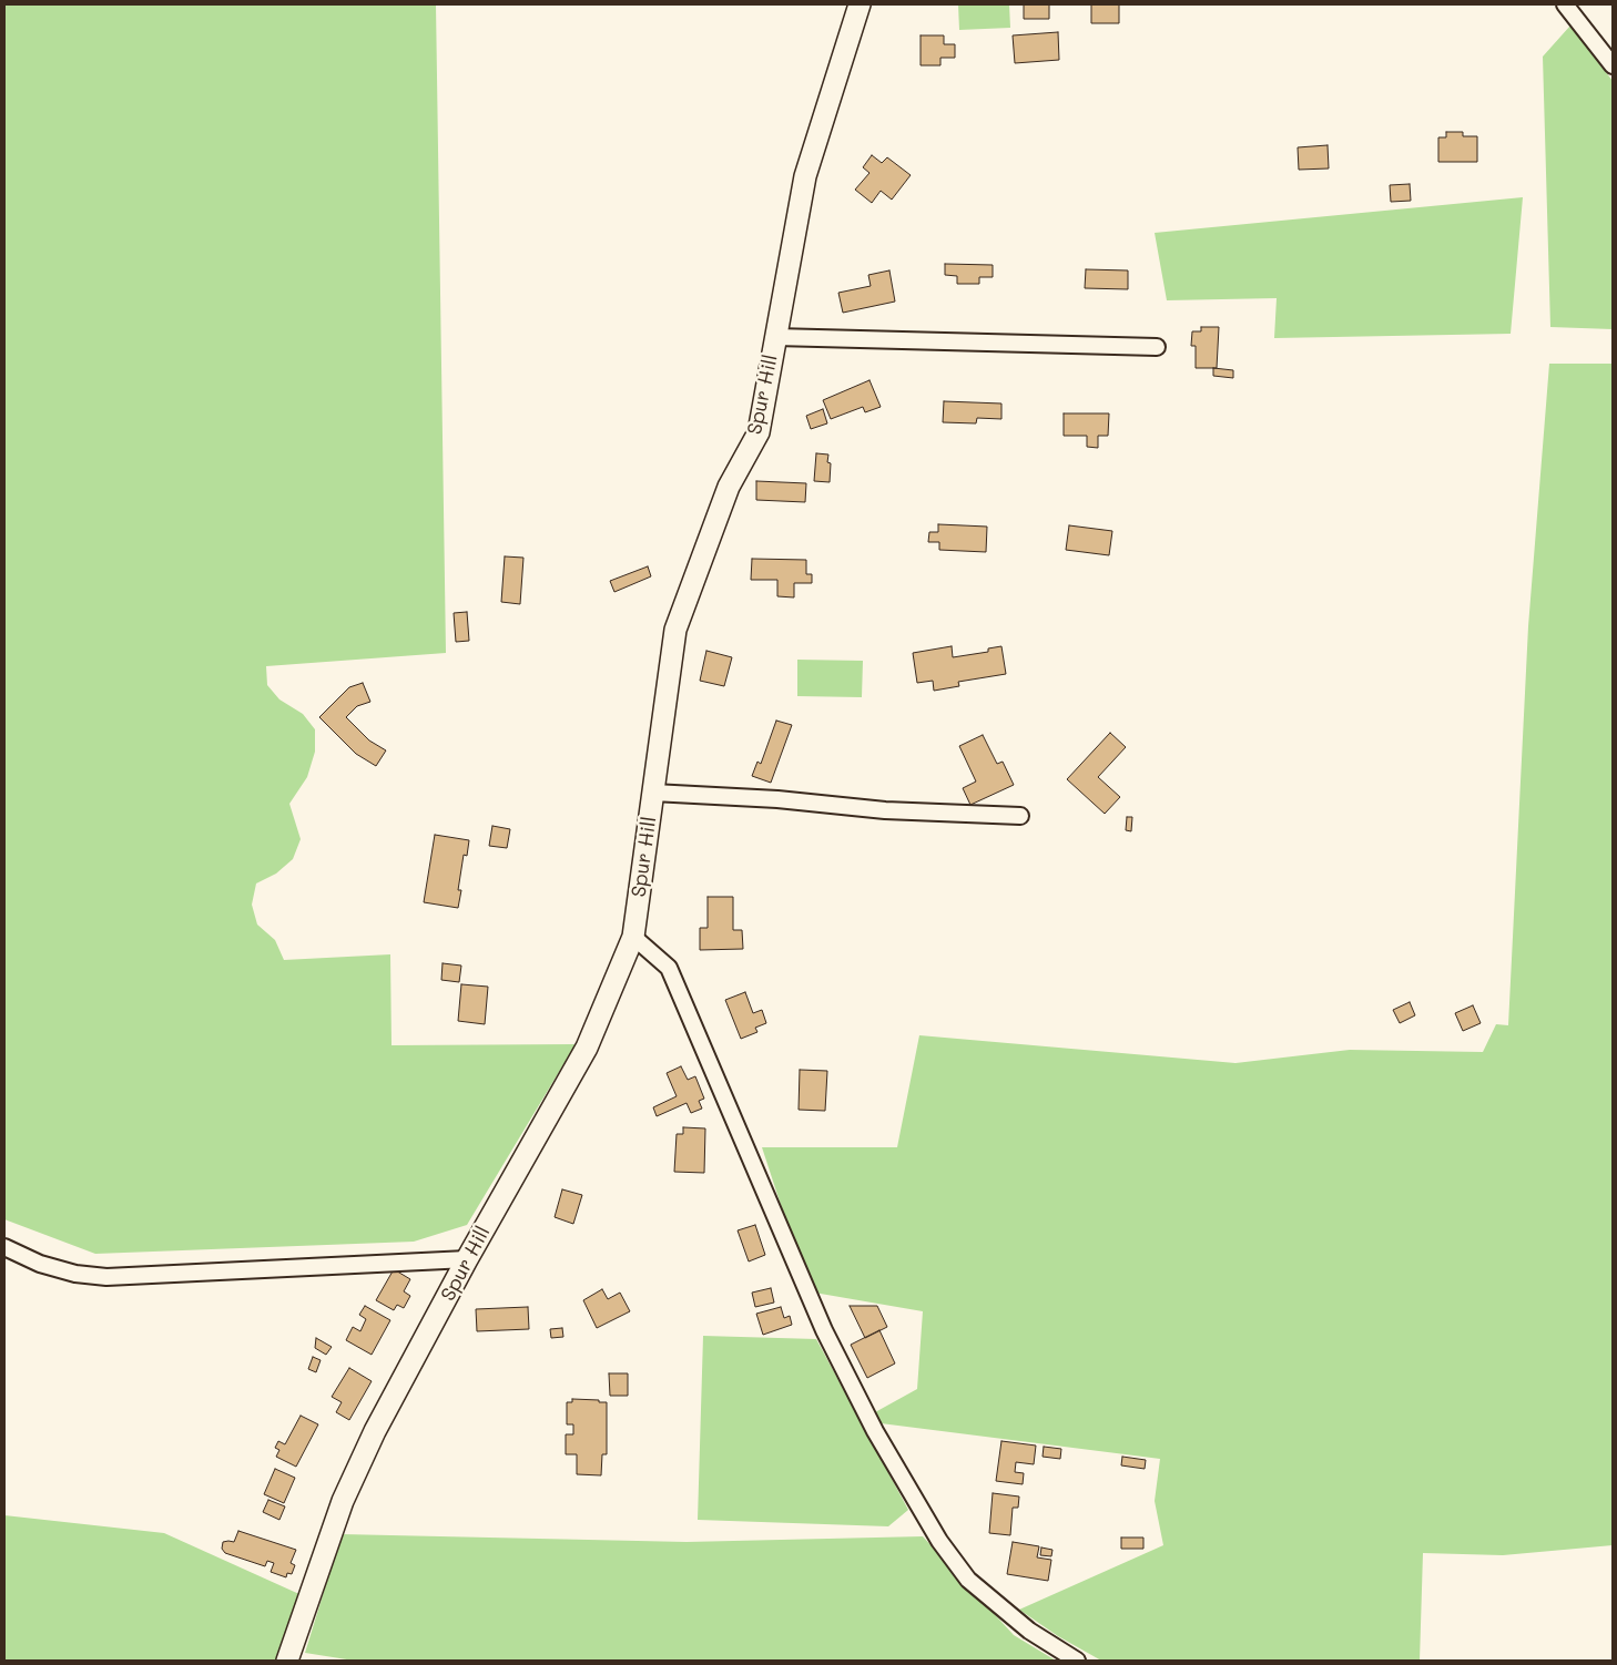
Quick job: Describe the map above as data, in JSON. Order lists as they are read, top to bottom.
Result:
{
  "streets": {
    "street": ["Spur Hill"]
  }
}
